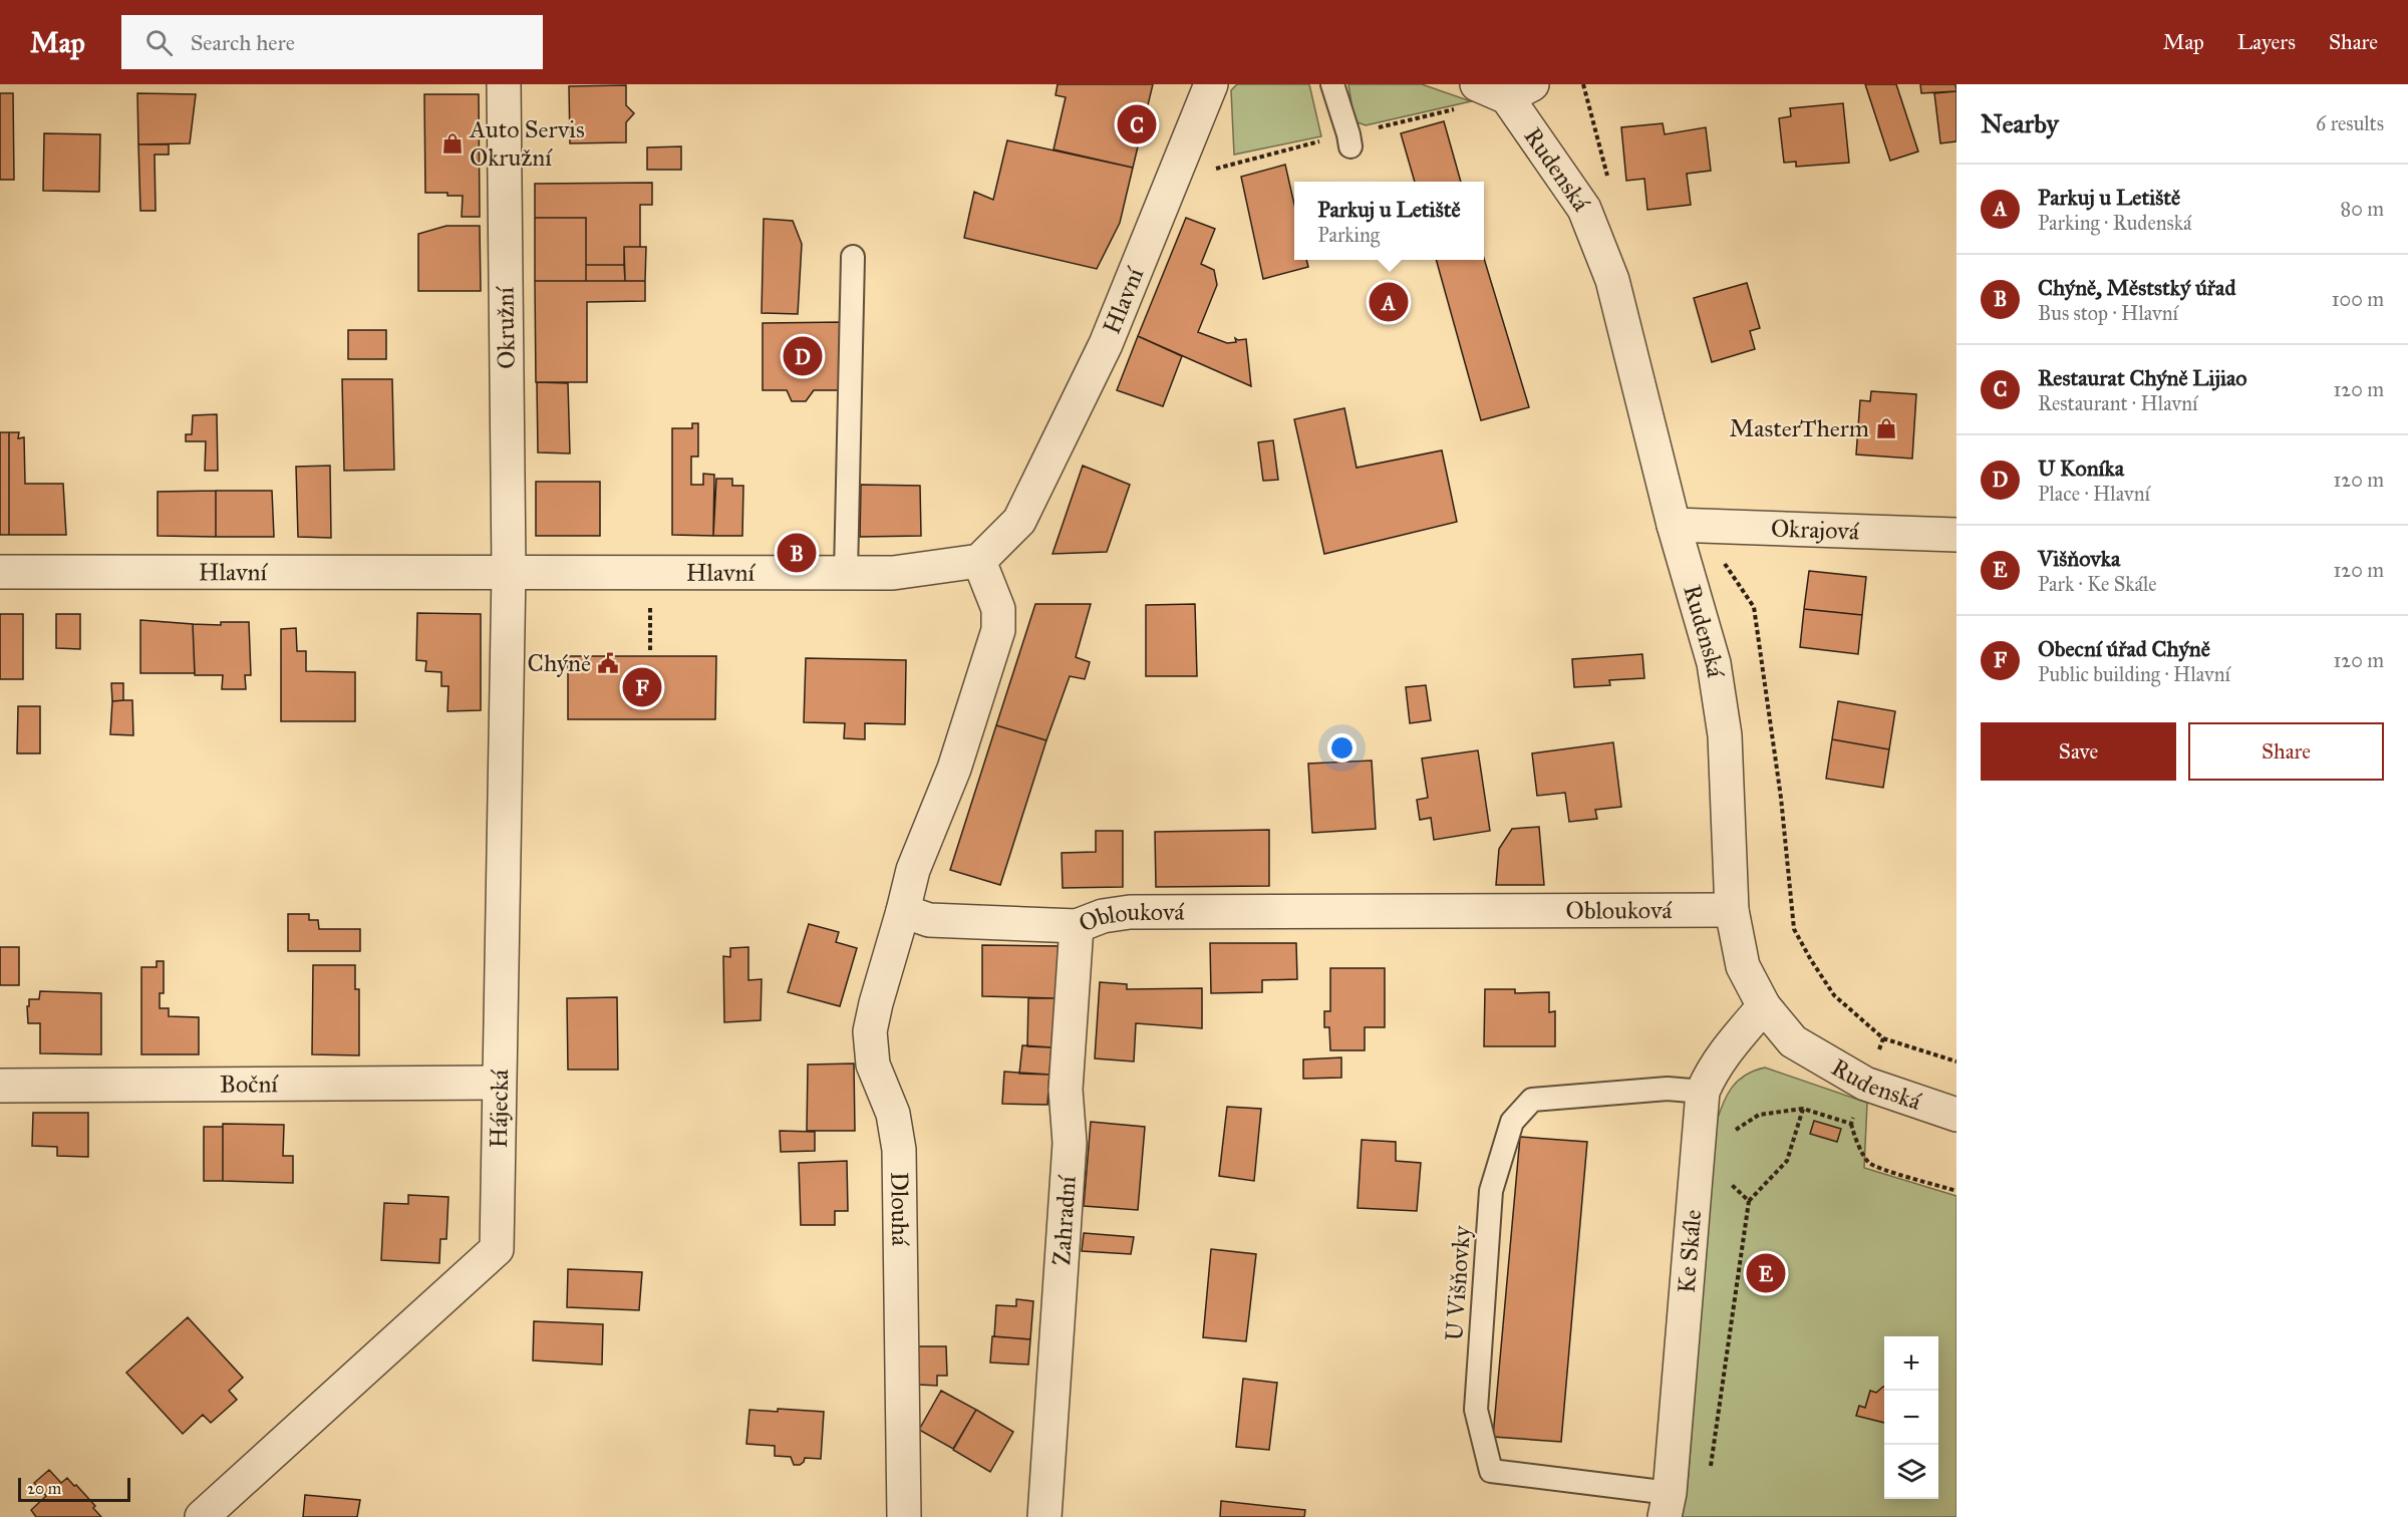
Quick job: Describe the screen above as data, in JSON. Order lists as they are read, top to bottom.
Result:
{
  "streets": {
    "street": [
      "Rudenská",
      "Hlavní",
      "Okružní",
      "Okrajová",
      "Oblouková",
      "Boční",
      "Hájecká",
      "Dlouhá",
      "Zahradní",
      "Ke Skále"
    ],
    "lane": ["U Višňovky"]
  },
  "crossings": [
    ["Rudenská", "Okrajová"],
    ["Rudenská", "Oblouková"],
    ["Rudenská", "Ke Skále"],
    ["Hlavní", "Okružní"],
    ["Hlavní", "Hájecká"],
    ["Okružní", "Hájecká"],
    ["Oblouková", "Dlouhá"],
    ["Oblouková", "Zahradní"],
    ["Boční", "Hájecká"],
    ["Ke Skále", "U Višňovky"]
  ],
  "places": {
    "shop": ["Auto Servis Okružní", "MasterTherm"],
    "public building": ["Chýně"]
  },
  "scale_bar": "20 m",
  "page": {
    "header": "Map",
    "search": "Search here",
    "nav": ["Map", "Layers", "Share"],
    "heading": ["Nearby", "6 results"],
    "pins": [
      "C",
      "A",
      "D",
      "B",
      "F",
      "E"
    ],
    "list": [
      {
        "mark": "A",
        "name": "Parkuj u Letiště",
        "note": "Parking · Rudenská",
        "value": "80 m"
      },
      {
        "mark": "B",
        "name": "Chýně, Měststký úřad",
        "note": "Bus stop · Hlavní",
        "value": "100 m"
      },
      {
        "mark": "C",
        "name": "Restaurat Chýně Lijiao",
        "note": "Restaurant · Hlavní",
        "value": "120 m"
      },
      {
        "mark": "D",
        "name": "U Koníka",
        "note": "Place · Hlavní",
        "value": "120 m"
      },
      {
        "mark": "E",
        "name": "Višňovka",
        "note": "Park · Ke Skále",
        "value": "120 m"
      },
      {
        "mark": "F",
        "name": "Obecní úřad Chýně",
        "note": "Public building · Hlavní",
        "value": "120 m"
      }
    ],
    "popup": ["Parkuj u Letiště", "Parking"],
    "buttons": ["Save", "Share"],
    "map_buttons": ["+", "−"],
    "scale": "20 m"
  }
}
